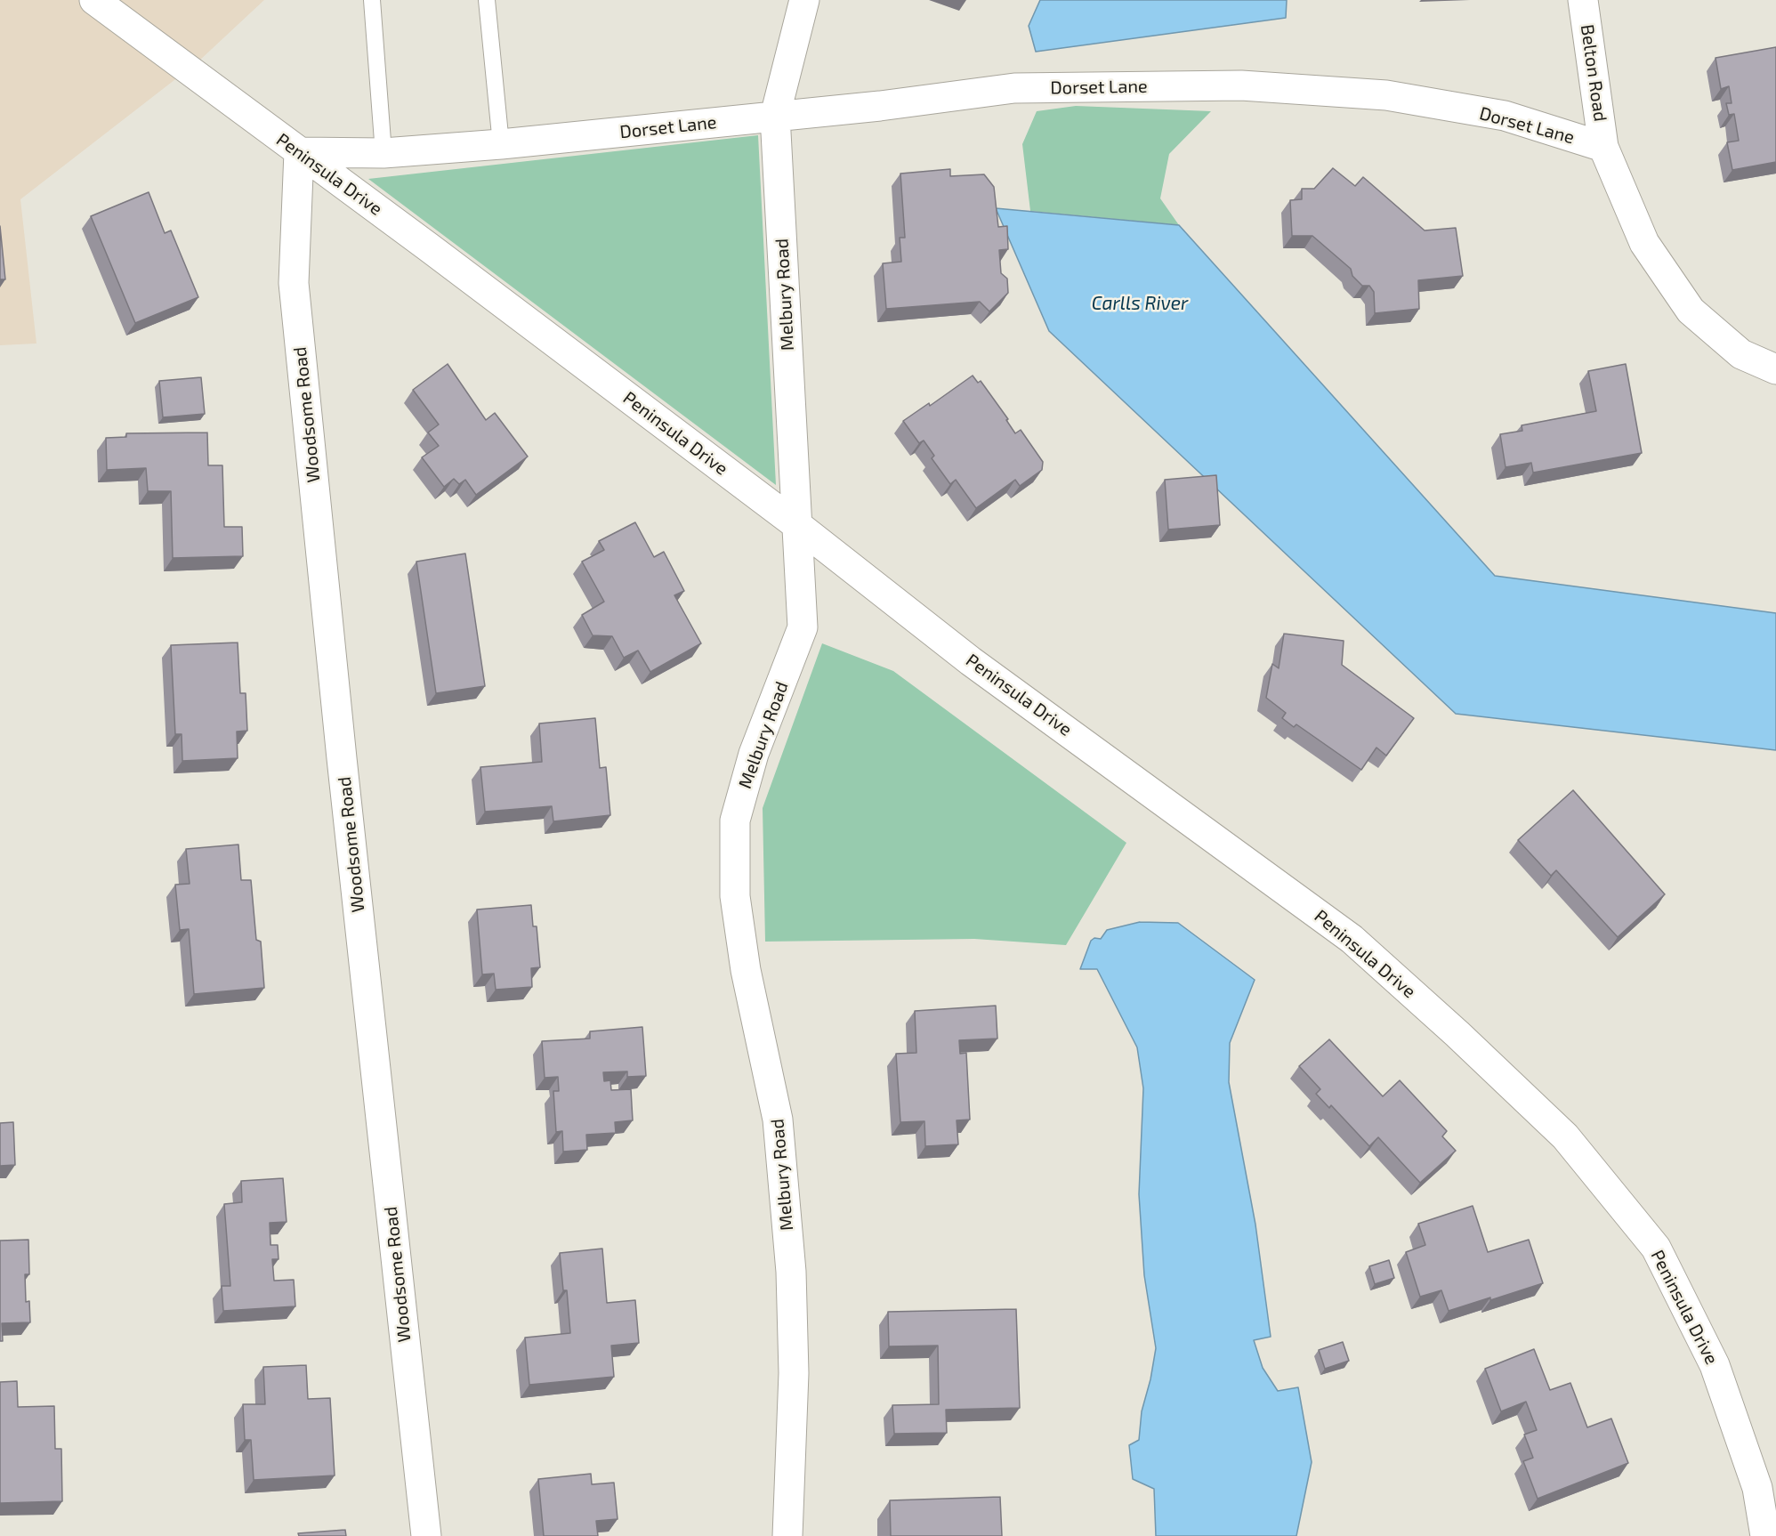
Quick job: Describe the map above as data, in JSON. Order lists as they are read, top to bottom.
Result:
{
  "streets": {
    "street": [
      "Belton Road",
      "Dorset Lane",
      "Peninsula Drive",
      "Melbury Road",
      "Woodsome Road"
    ]
  },
  "crossings": [
    ["Belton Road", "Dorset Lane"],
    ["Dorset Lane", "Peninsula Drive"],
    ["Dorset Lane", "Melbury Road"],
    ["Dorset Lane", "Woodsome Road"],
    ["Peninsula Drive", "Melbury Road"],
    ["Peninsula Drive", "Woodsome Road"]
  ],
  "water": ["Carlls River"]
}
